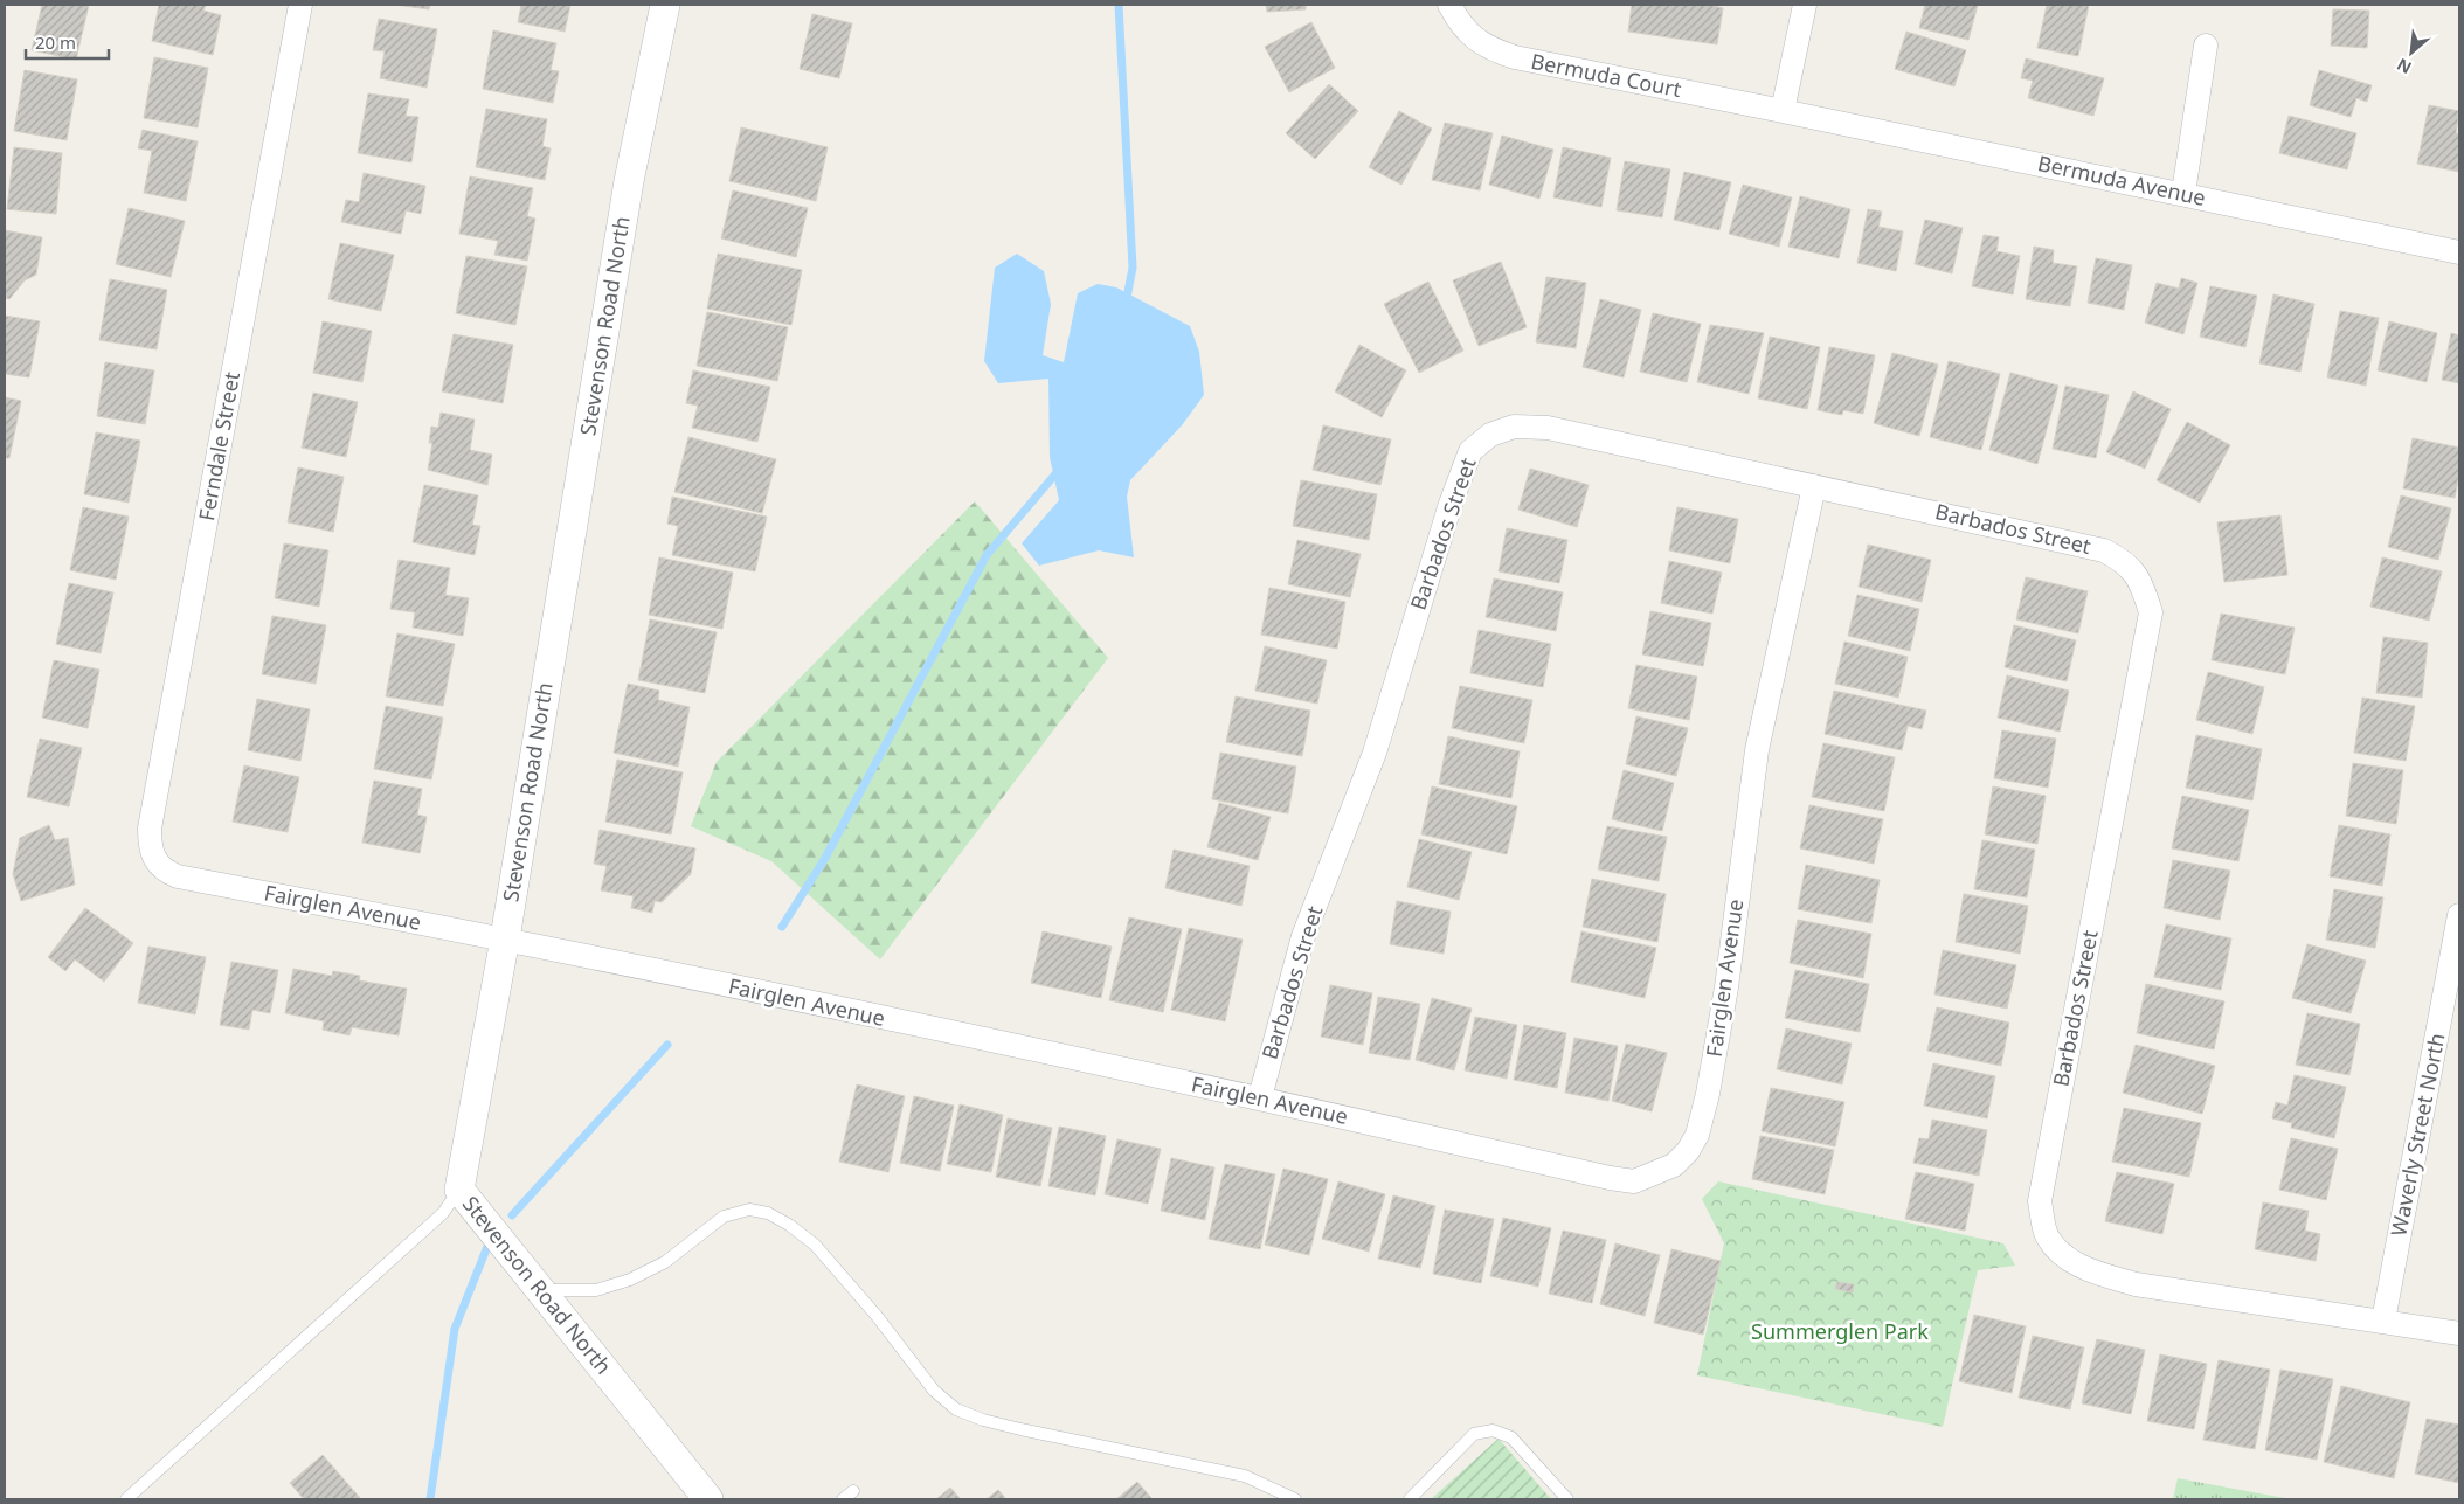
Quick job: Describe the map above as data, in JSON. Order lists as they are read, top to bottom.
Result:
{
  "streets": {
    "street": [
      "Bermuda Court",
      "Bermuda Avenue",
      "Stevenson Road North",
      "Ferndale Street",
      "Barbados Street",
      "Fairglen Avenue",
      "Waverly Street North"
    ]
  },
  "crossings": [
    ["Bermuda Court", "Bermuda Avenue"],
    ["Stevenson Road North", "Fairglen Avenue"],
    ["Ferndale Street", "Fairglen Avenue"],
    ["Barbados Street", "Fairglen Avenue"],
    ["Barbados Street", "Waverly Street North"]
  ],
  "parks": ["Summerglen Park"],
  "scale_bar": "20 m",
  "north": "bottom left"
}
